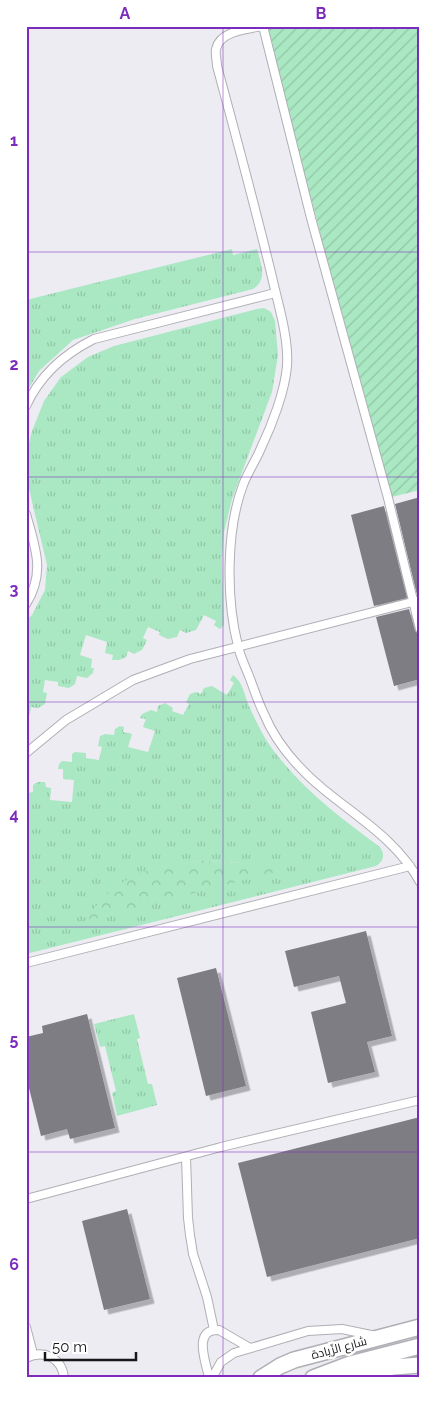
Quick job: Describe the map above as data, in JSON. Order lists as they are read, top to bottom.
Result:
{
  "streets": {
    "street": ["شارع الرِّيادة"]
  },
  "scale_bar": "50 m",
  "grid": {
    "columns": ["A", "B"],
    "rows": [
      "1",
      "2",
      "3",
      "4",
      "5",
      "6"
    ]
  }
}
